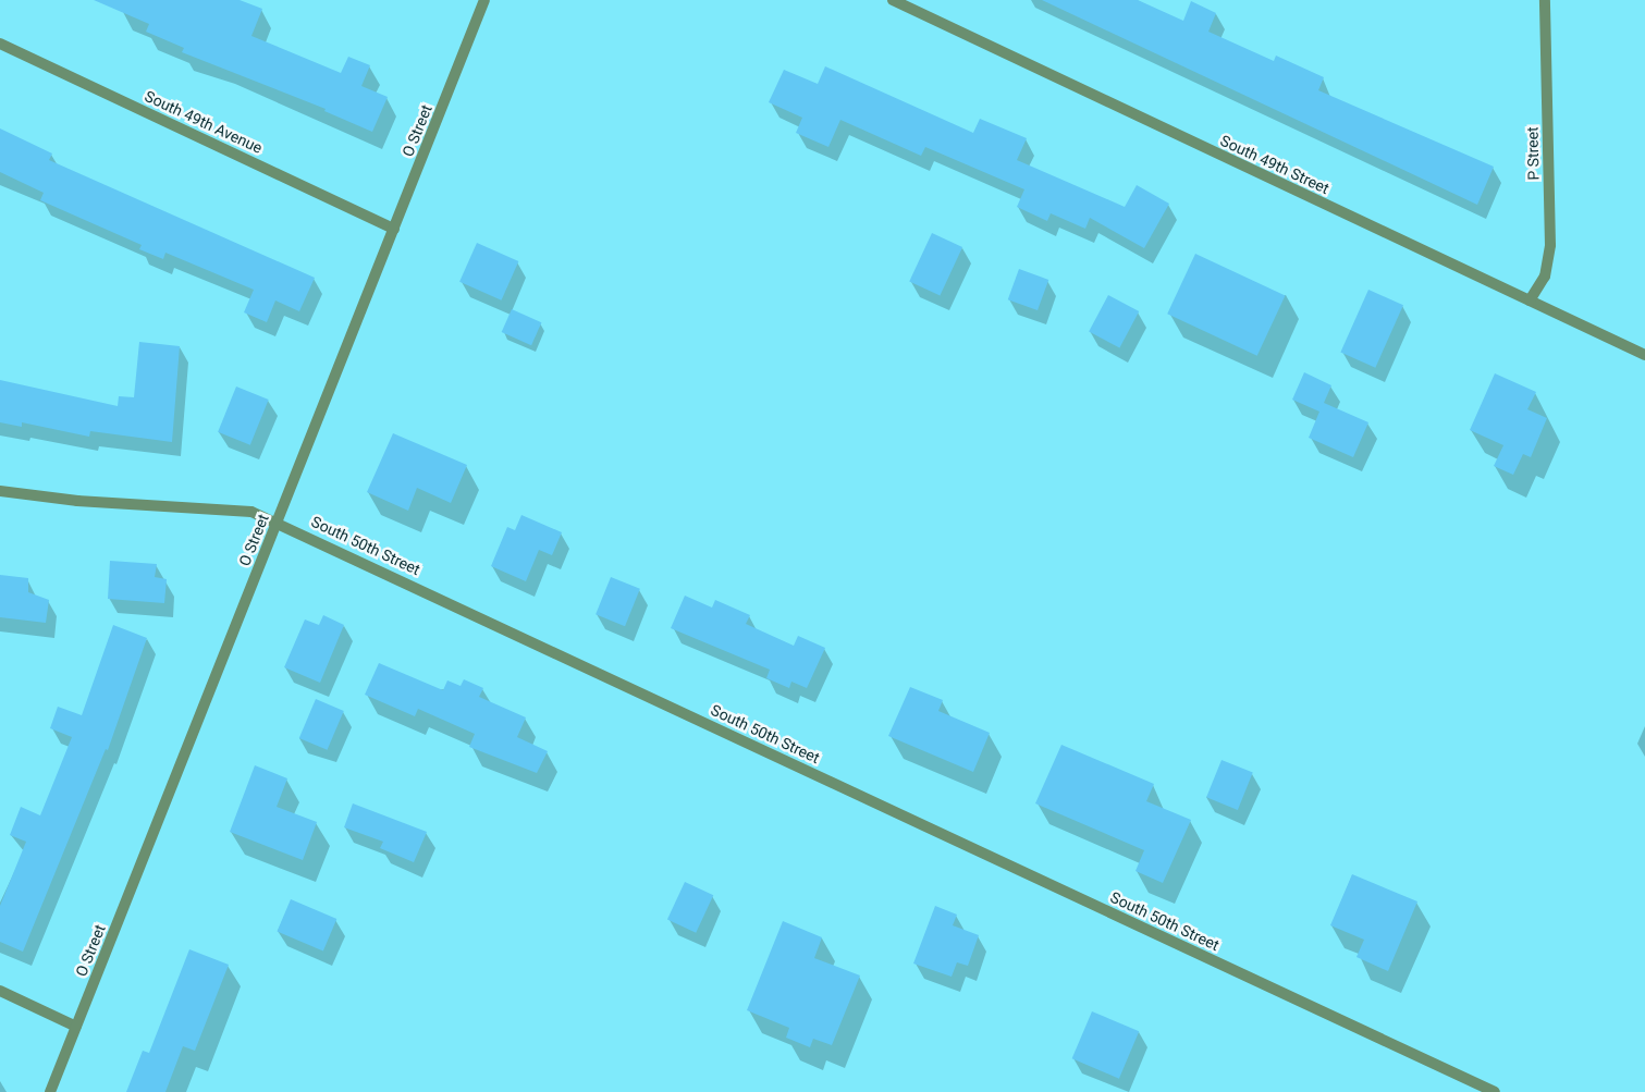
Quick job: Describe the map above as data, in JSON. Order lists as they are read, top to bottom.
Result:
{
  "streets": {
    "street": [
      "South 49th Avenue",
      "O Street",
      "P Street",
      "South 49th Street",
      "South 50th Street"
    ]
  },
  "crossings": [
    ["South 49th Avenue", "O Street"],
    ["O Street", "South 50th Street"],
    ["P Street", "South 49th Street"]
  ]
}
